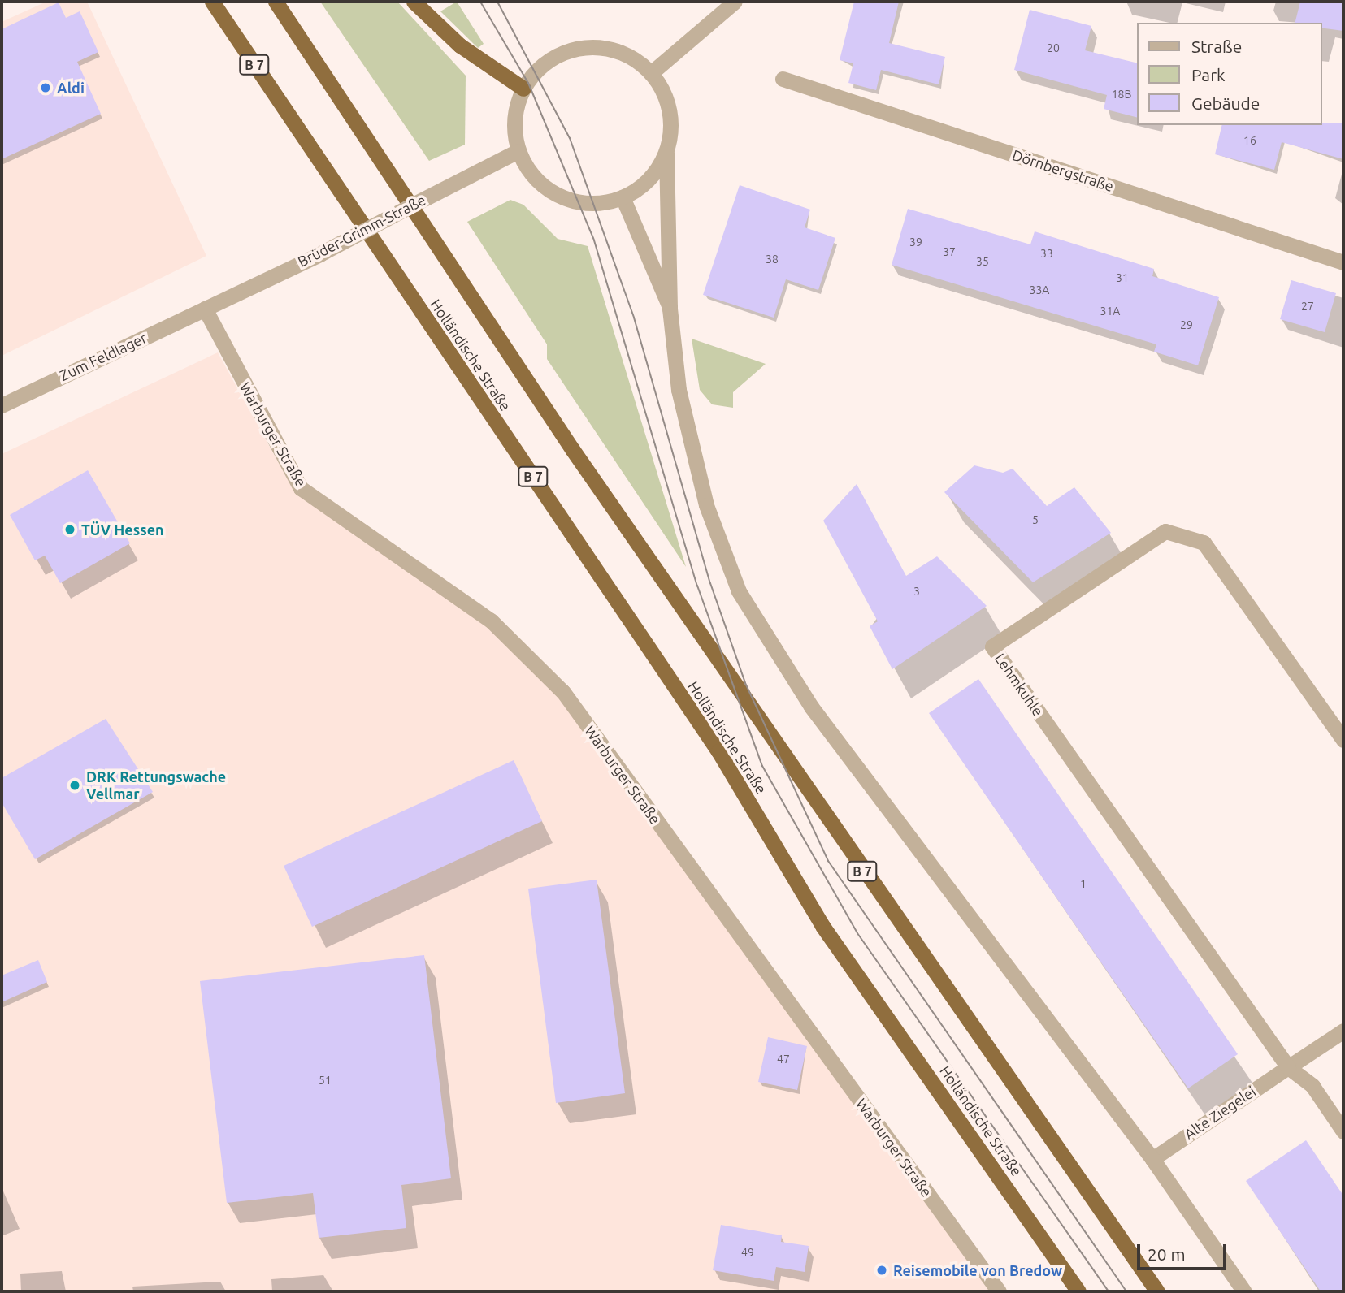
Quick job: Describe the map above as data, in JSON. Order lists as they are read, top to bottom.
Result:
{
  "streets": {
    "highway": ["B 7", "Holländische Straße"],
    "street": [
      "Dörnbergstraße",
      "Brüder-Grimm-Straße",
      "Zum Feldlager",
      "Warburger Straße",
      "Lehmkuhle",
      "Alte Ziegelei"
    ]
  },
  "crossings": [
    ["B 7", "Holländische Straße"],
    ["Brüder-Grimm-Straße", "Zum Feldlager"],
    ["Brüder-Grimm-Straße", "Warburger Straße"],
    ["Zum Feldlager", "Warburger Straße"],
    ["Lehmkuhle", "Alte Ziegelei"]
  ],
  "places": [
    "Aldi",
    "TÜV Hessen",
    "DRK Rettungswache Vellmar",
    "Reisemobile von Bredow"
  ],
  "house_numbers": [
    "20",
    "18B",
    "16",
    "39",
    "37",
    "33",
    "38",
    "35",
    "31",
    "33A",
    "27",
    "31A",
    "29",
    "5",
    "3",
    "1",
    "47",
    "51",
    "49"
  ],
  "legend": ["Straße", "Park", "Gebäude"],
  "scale_bar": "20 m"
}
